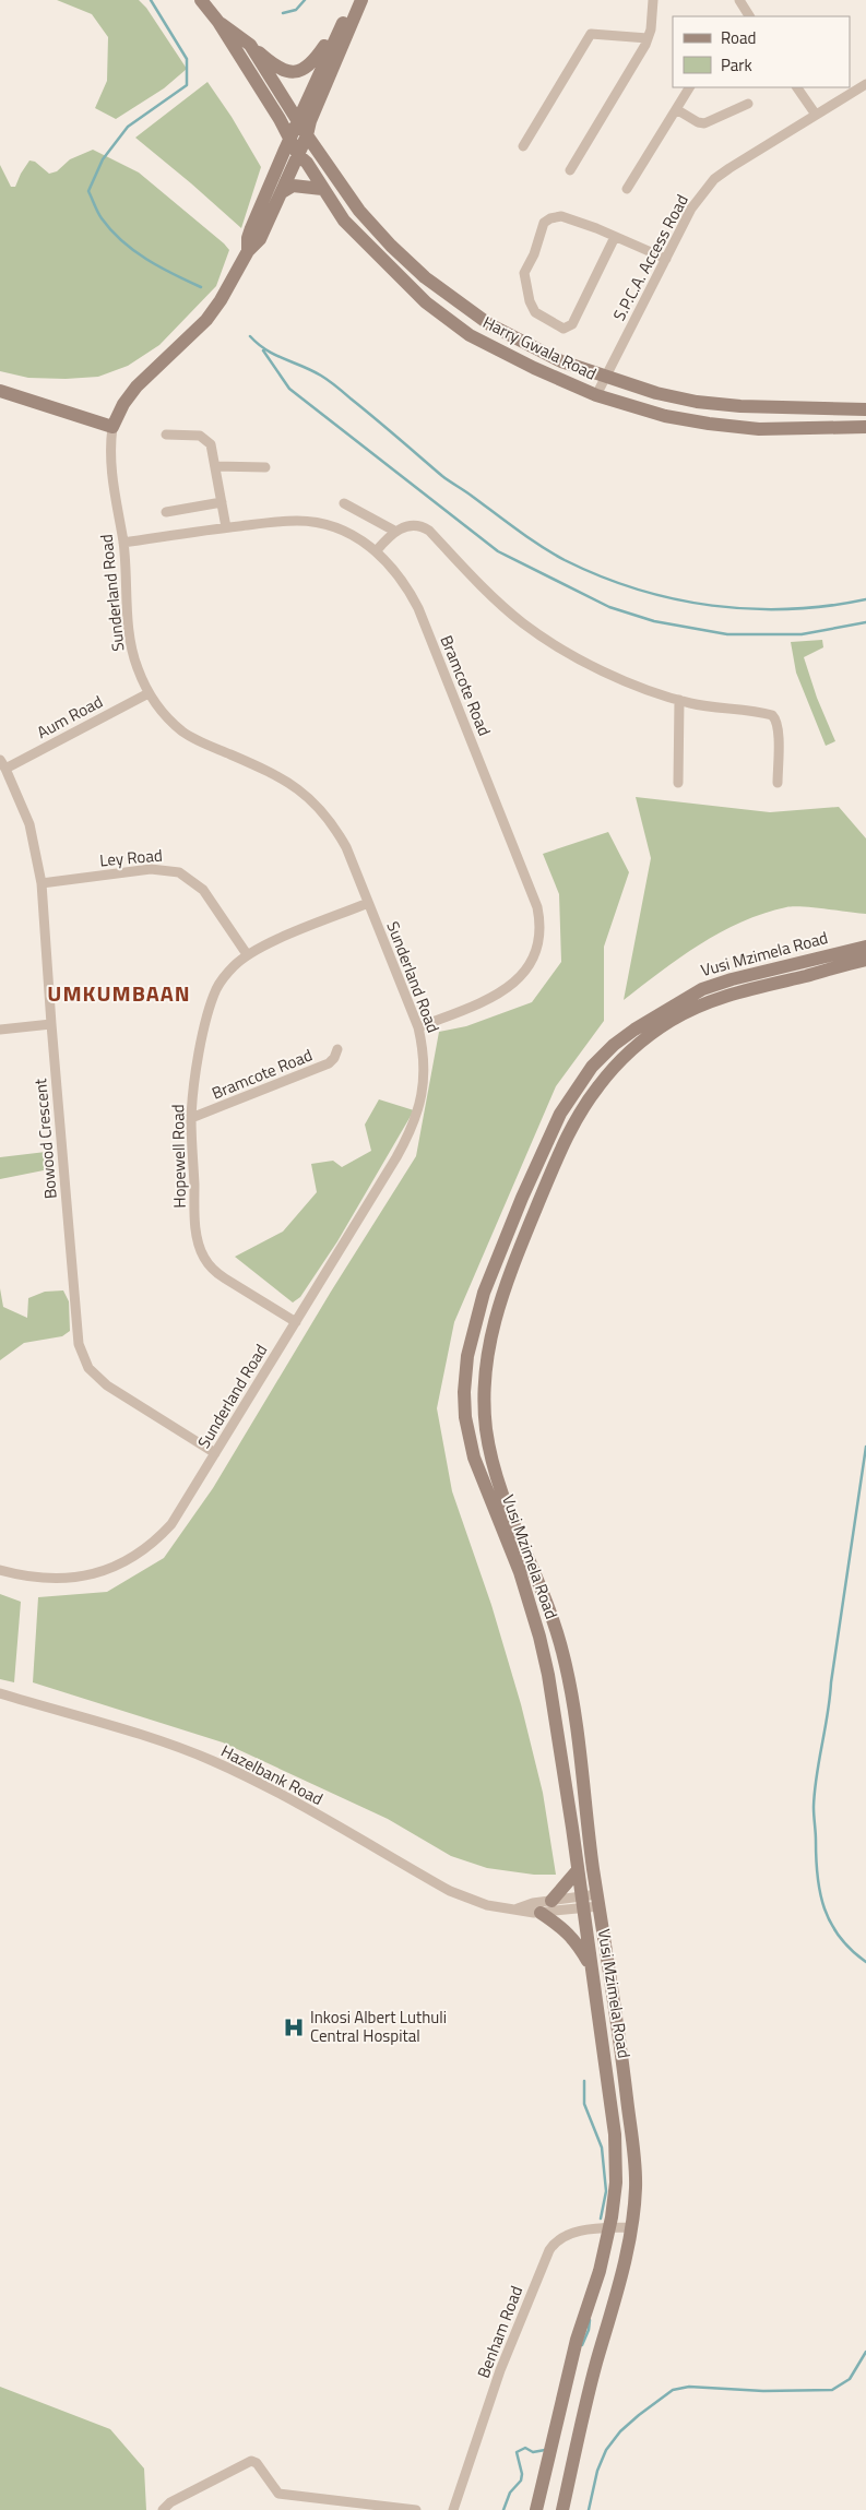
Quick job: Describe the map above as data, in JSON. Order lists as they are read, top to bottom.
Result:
{
  "streets": {
    "main road": ["Harry Gwala Road", "Vusi Mzimela Road"],
    "street": [
      "S.P.C.A. Access Road",
      "Sunderland Road",
      "Bramcote Road",
      "Aum Road",
      "Ley Road",
      "Bowood Crescent",
      "Hopewell Road",
      "Hazelbank Road",
      "Benham Road"
    ]
  },
  "crossings": [
    ["S.P.C.A. Access Road", "Harry Gwala Road"],
    ["Sunderland Road", "Bramcote Road"],
    ["Sunderland Road", "Aum Road"],
    ["Sunderland Road", "Bowood Crescent"],
    ["Sunderland Road", "Hopewell Road"],
    ["Bramcote Road", "Hopewell Road"],
    ["Aum Road", "Bowood Crescent"],
    ["Ley Road", "Bowood Crescent"],
    ["Ley Road", "Hopewell Road"],
    ["Vusi Mzimela Road", "Hazelbank Road"],
    ["Vusi Mzimela Road", "Benham Road"]
  ],
  "districts": ["UMKUMBAAN"],
  "places": {
    "hospital": ["Inkosi Albert Luthuli Central Hospital"]
  },
  "legend": ["Road", "Park"]
}
